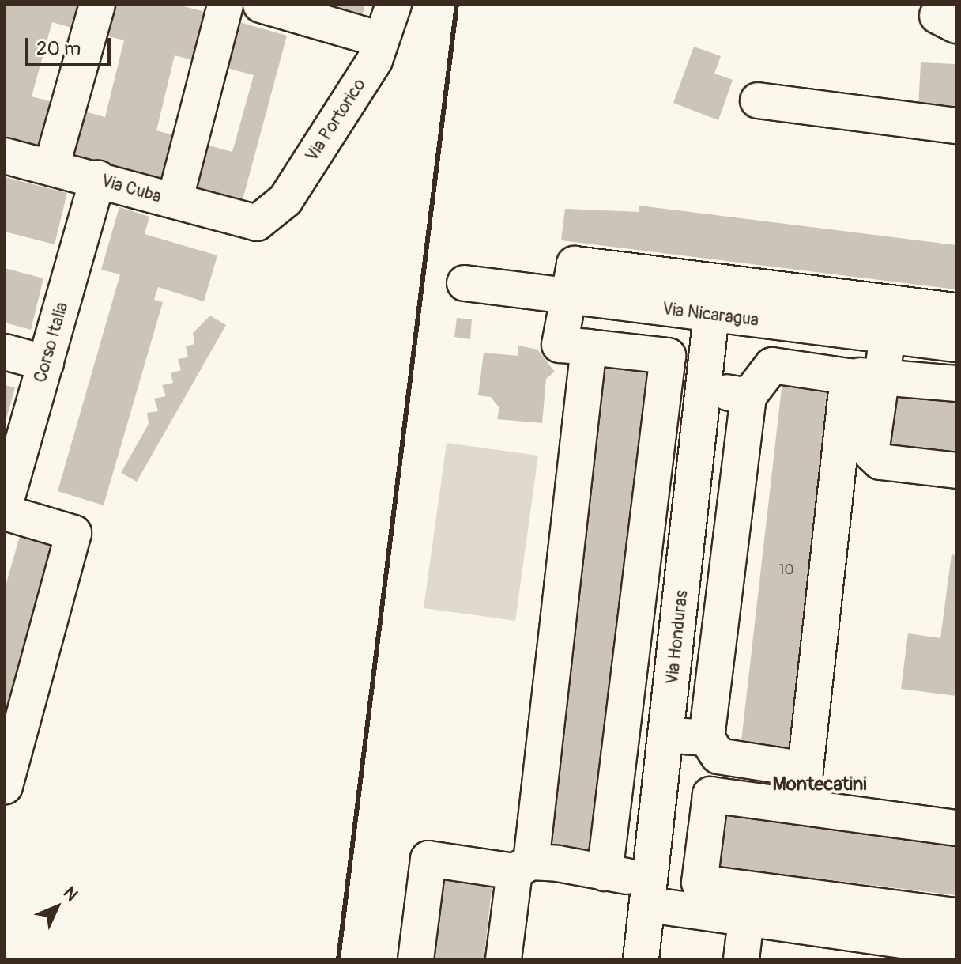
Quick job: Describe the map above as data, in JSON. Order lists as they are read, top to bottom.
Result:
{
  "streets": {
    "street": [
      "Via Portorico",
      "Via Cuba",
      "Via Nicaragua",
      "Corso Italia",
      "Via Honduras"
    ]
  },
  "crossings": [
    ["Via Portorico", "Via Cuba"],
    ["Via Cuba", "Corso Italia"],
    ["Via Nicaragua", "Via Honduras"]
  ],
  "districts": ["Montecatini"],
  "house_numbers": ["10"],
  "scale_bar": "20 m",
  "north": "top right"
}
